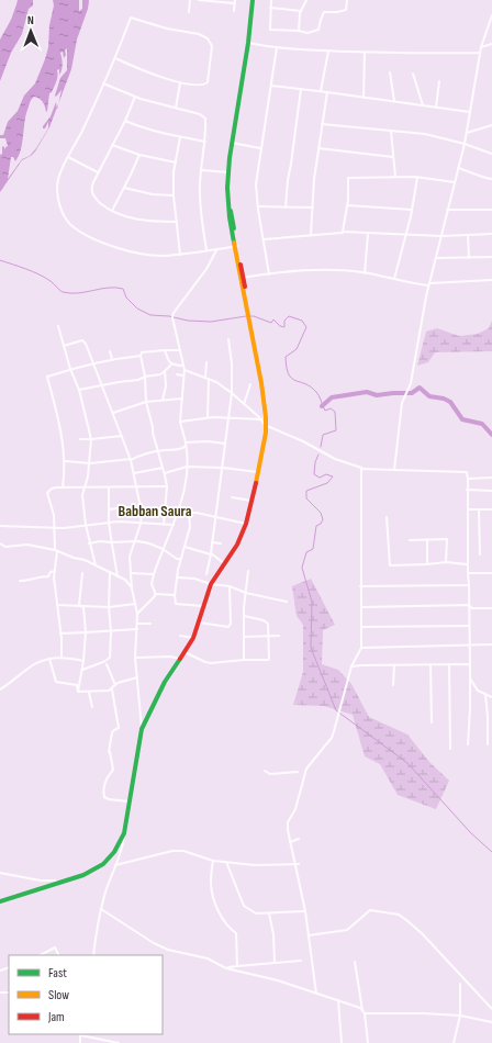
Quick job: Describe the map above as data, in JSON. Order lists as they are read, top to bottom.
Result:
{
  "districts": ["Babban Saura"],
  "legend": ["Fast", "Slow", "Jam"],
  "north": "top"
}
